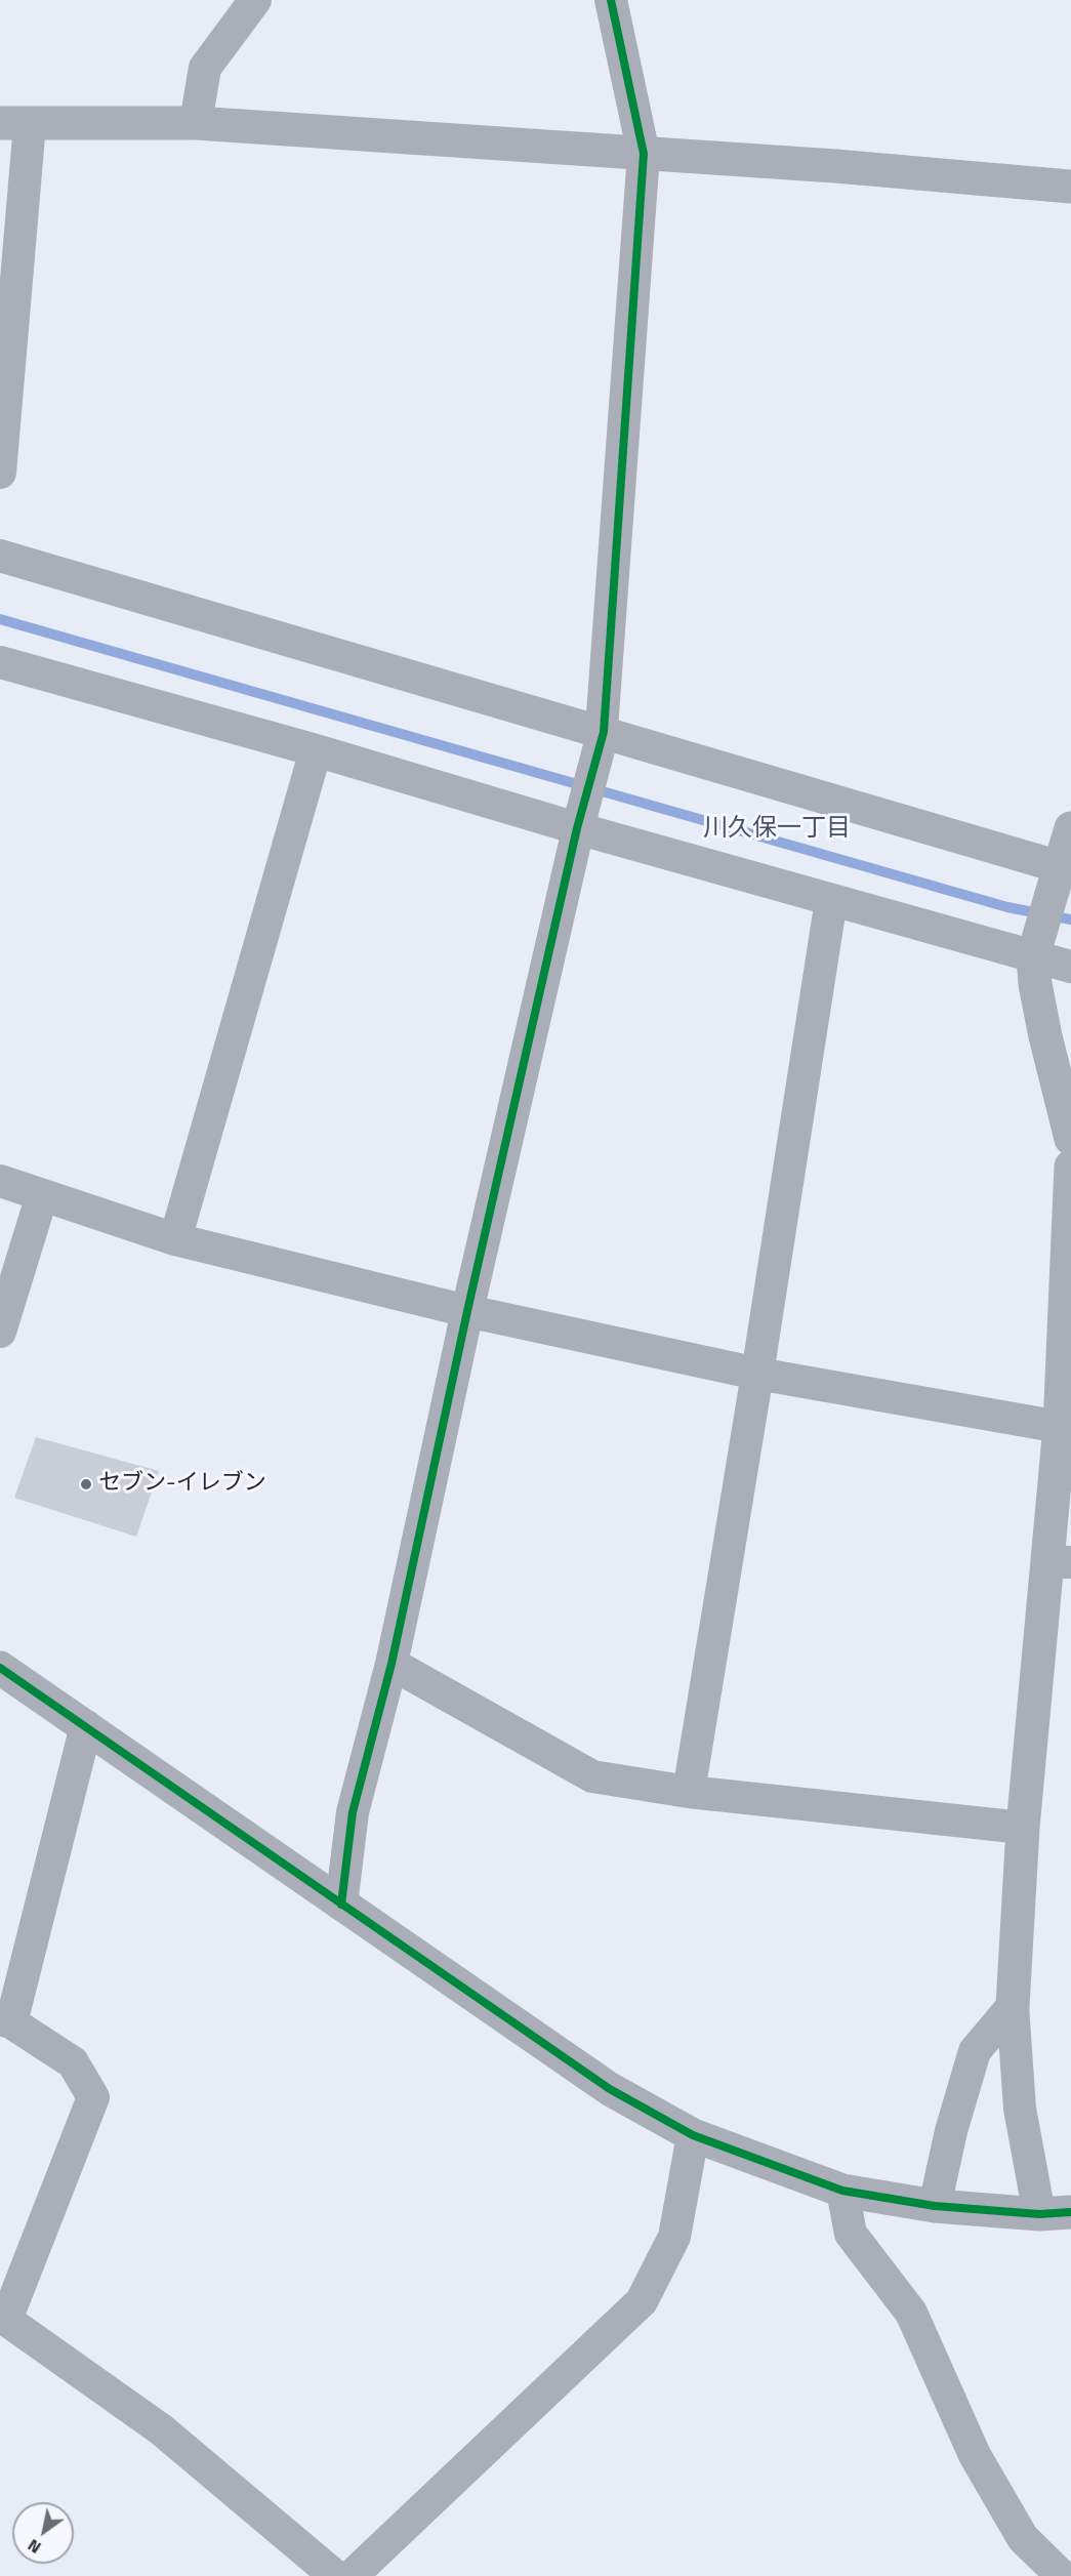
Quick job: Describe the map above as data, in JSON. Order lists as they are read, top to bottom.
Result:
{
  "districts": ["川久保一丁目"],
  "places": ["セブン-イレブン"],
  "north": "bottom left"
}
